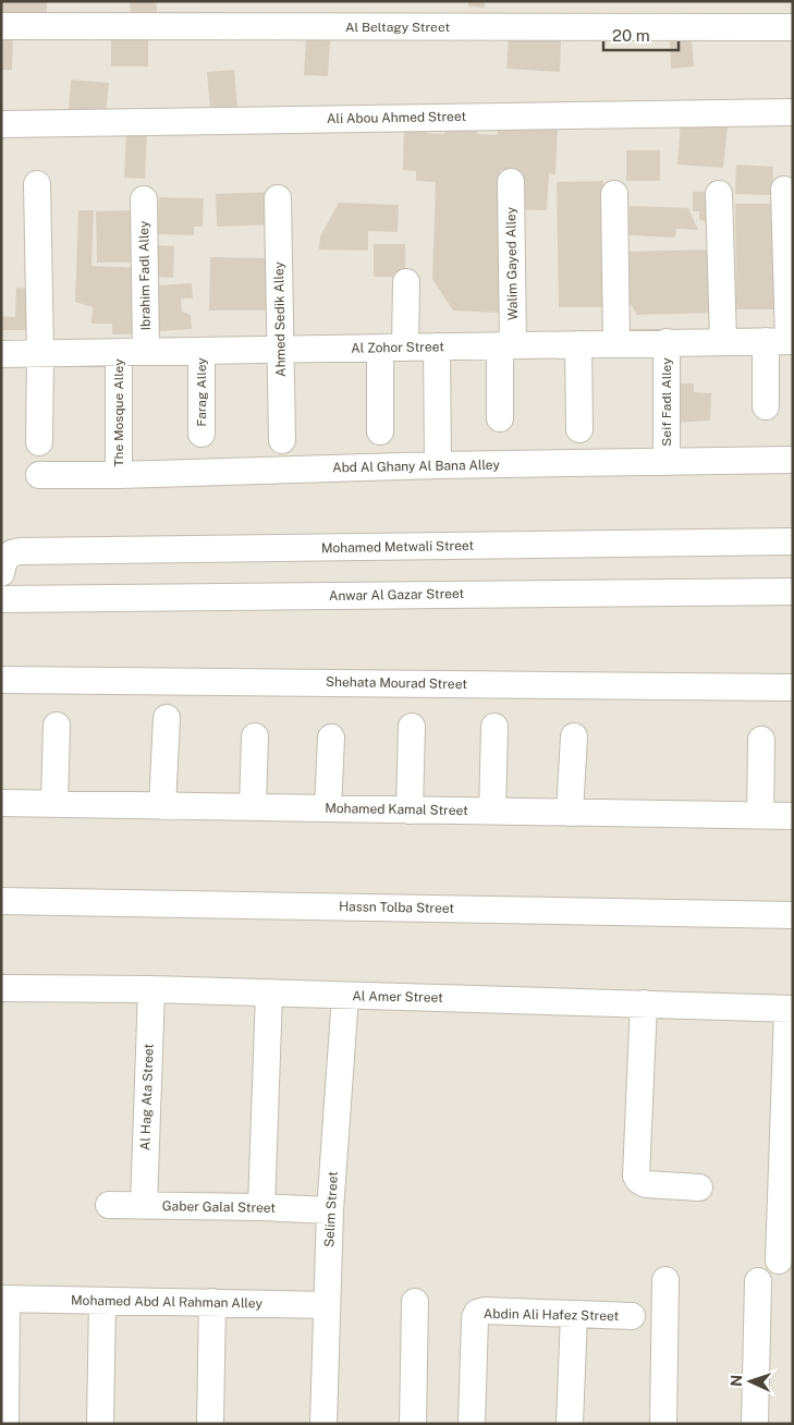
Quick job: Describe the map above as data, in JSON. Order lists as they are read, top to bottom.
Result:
{
  "streets": {
    "street": [
      "Al Beltagy Street",
      "Ali Abou Ahmed Street",
      "Walim Gayed Alley",
      "Ibrahim Fadl Alley",
      "Ahmed Sedik Alley",
      "Al Zohor Street",
      "Farag Alley",
      "Seif Fadl Alley",
      "The Mosque Alley",
      "Abd Al Ghany Al Bana Alley",
      "Mohamed Metwali Street",
      "Anwar Al Gazar Street",
      "Shehata Mourad Street",
      "Mohamed Kamal Street",
      "Hassn Tolba Street",
      "Al Amer Street",
      "Al Hag Ata Street",
      "Gaber Galal Street",
      "Selim Street",
      "Mohamed Abd Al Rahman Alley",
      "Abdin Ali Hafez Street"
    ]
  },
  "crossings": [
    ["Walim Gayed Alley", "Al Zohor Street"],
    ["Ibrahim Fadl Alley", "Al Zohor Street"],
    ["Ahmed Sedik Alley", "Al Zohor Street"],
    ["Al Zohor Street", "Farag Alley"],
    ["Al Zohor Street", "Seif Fadl Alley"],
    ["Al Zohor Street", "The Mosque Alley"],
    ["Seif Fadl Alley", "Abd Al Ghany Al Bana Alley"],
    ["The Mosque Alley", "Abd Al Ghany Al Bana Alley"],
    ["Al Amer Street", "Al Hag Ata Street"],
    ["Al Amer Street", "Selim Street"],
    ["Al Hag Ata Street", "Gaber Galal Street"],
    ["Gaber Galal Street", "Selim Street"],
    ["Selim Street", "Mohamed Abd Al Rahman Alley"]
  ],
  "scale_bar": "20 m",
  "north": "left"
}
